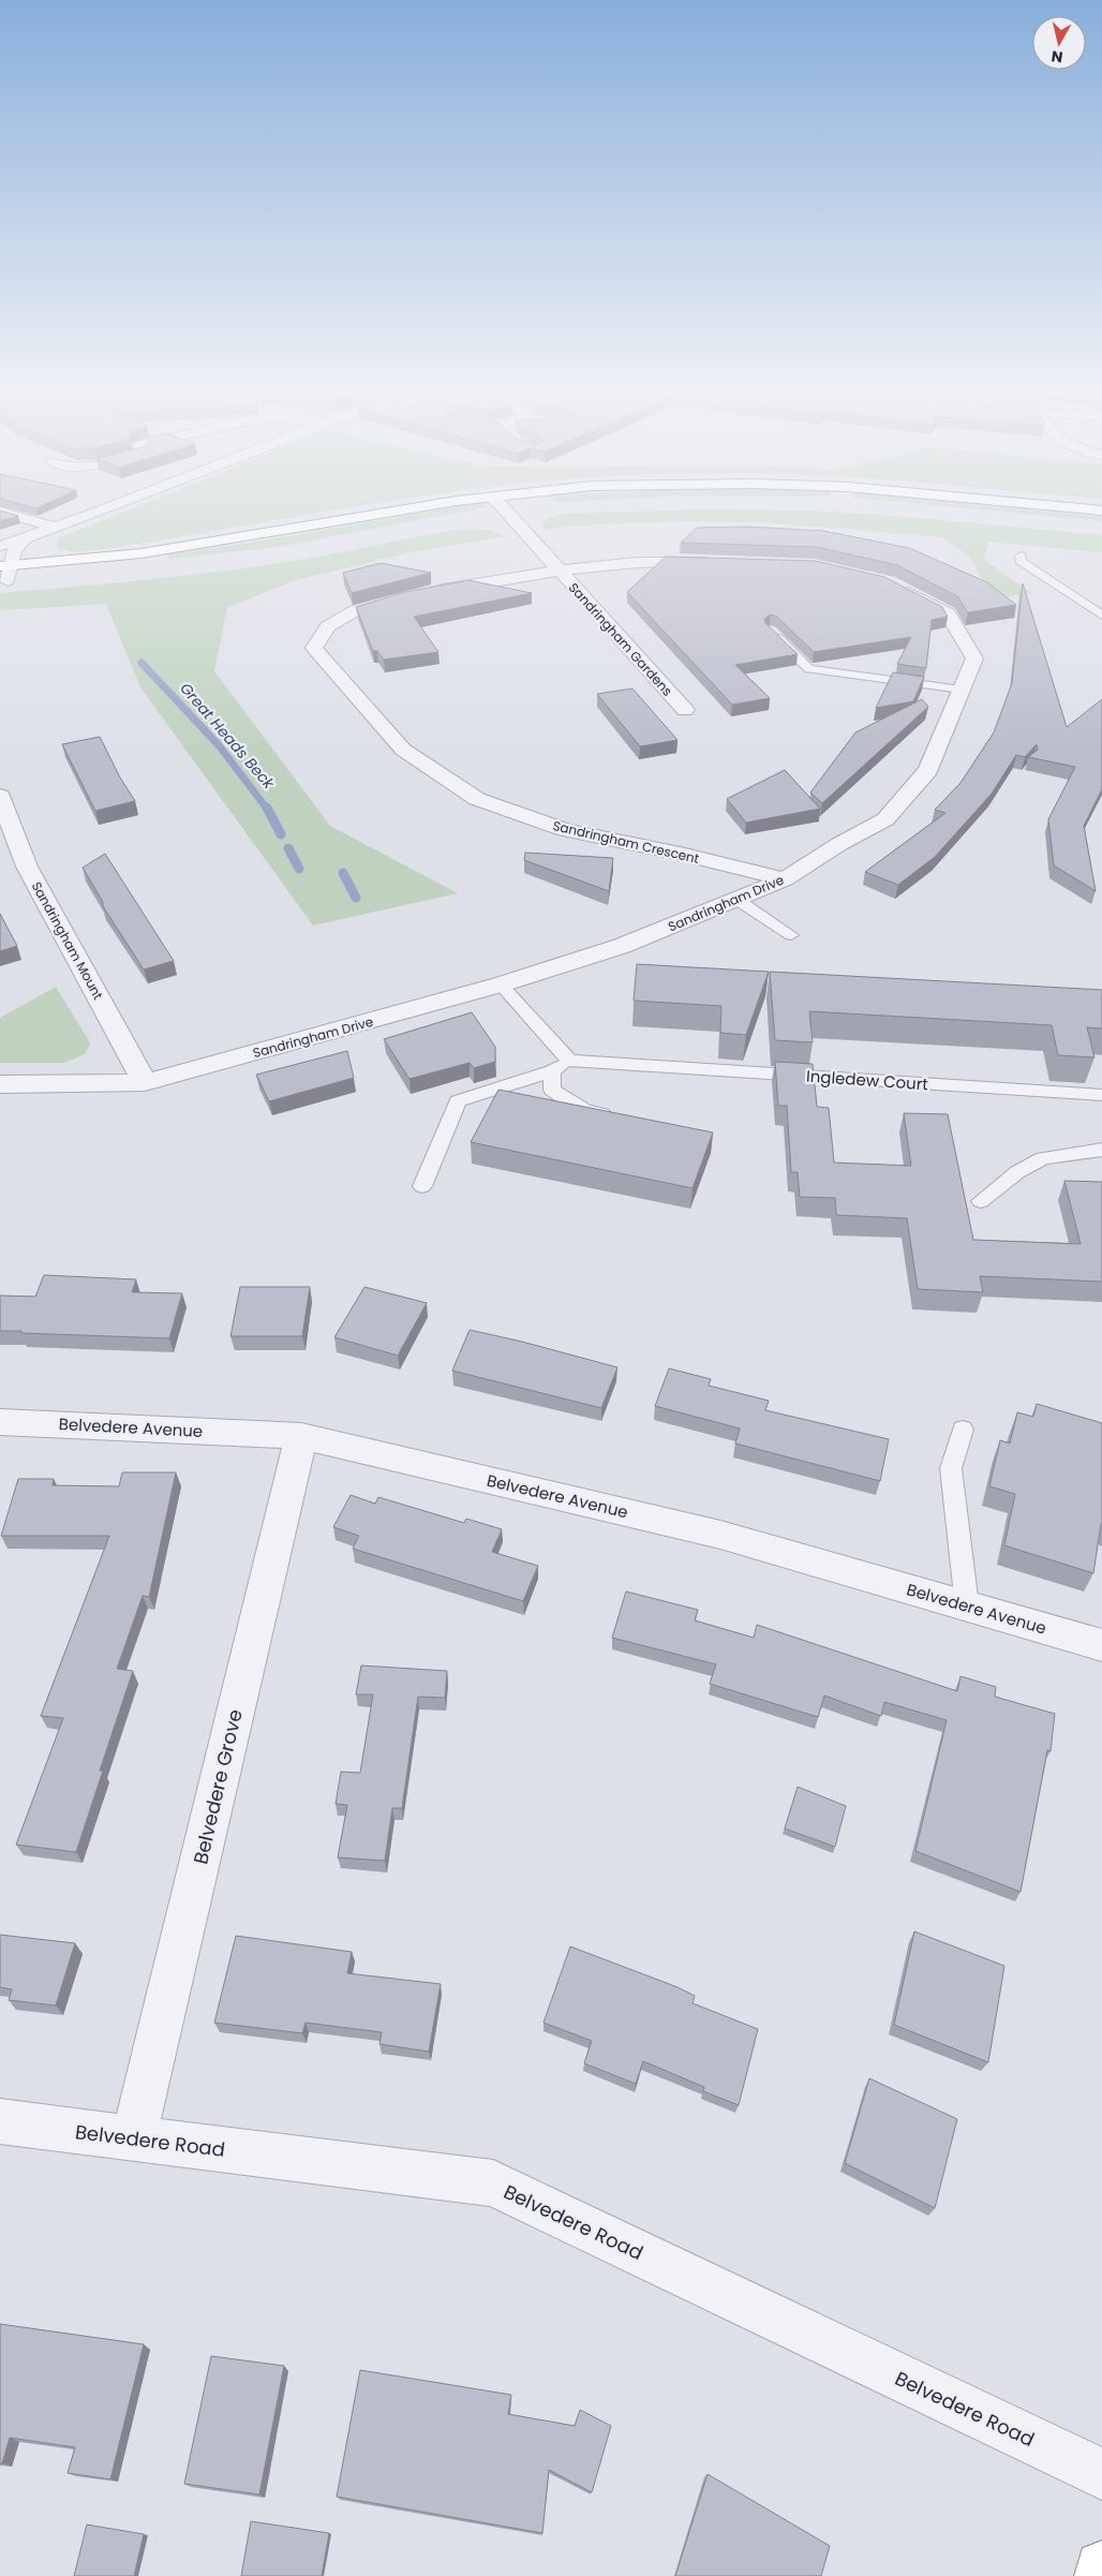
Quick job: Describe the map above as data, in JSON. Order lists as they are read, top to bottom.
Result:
{
  "streets": {
    "street": [
      "Sandringham Gardens",
      "Sandringham Crescent",
      "Sandringham Drive",
      "Sandringham Mount",
      "Belvedere Avenue",
      "Belvedere Grove",
      "Belvedere Road"
    ],
    "lane": ["Ingledew Court"]
  },
  "crossings": [
    ["Sandringham Gardens", "Sandringham Crescent"],
    ["Sandringham Crescent", "Sandringham Drive"],
    ["Sandringham Drive", "Sandringham Mount"],
    ["Belvedere Avenue", "Belvedere Grove"],
    ["Belvedere Grove", "Belvedere Road"]
  ],
  "water": ["Great Heads Beck"],
  "north": "bottom"
}
